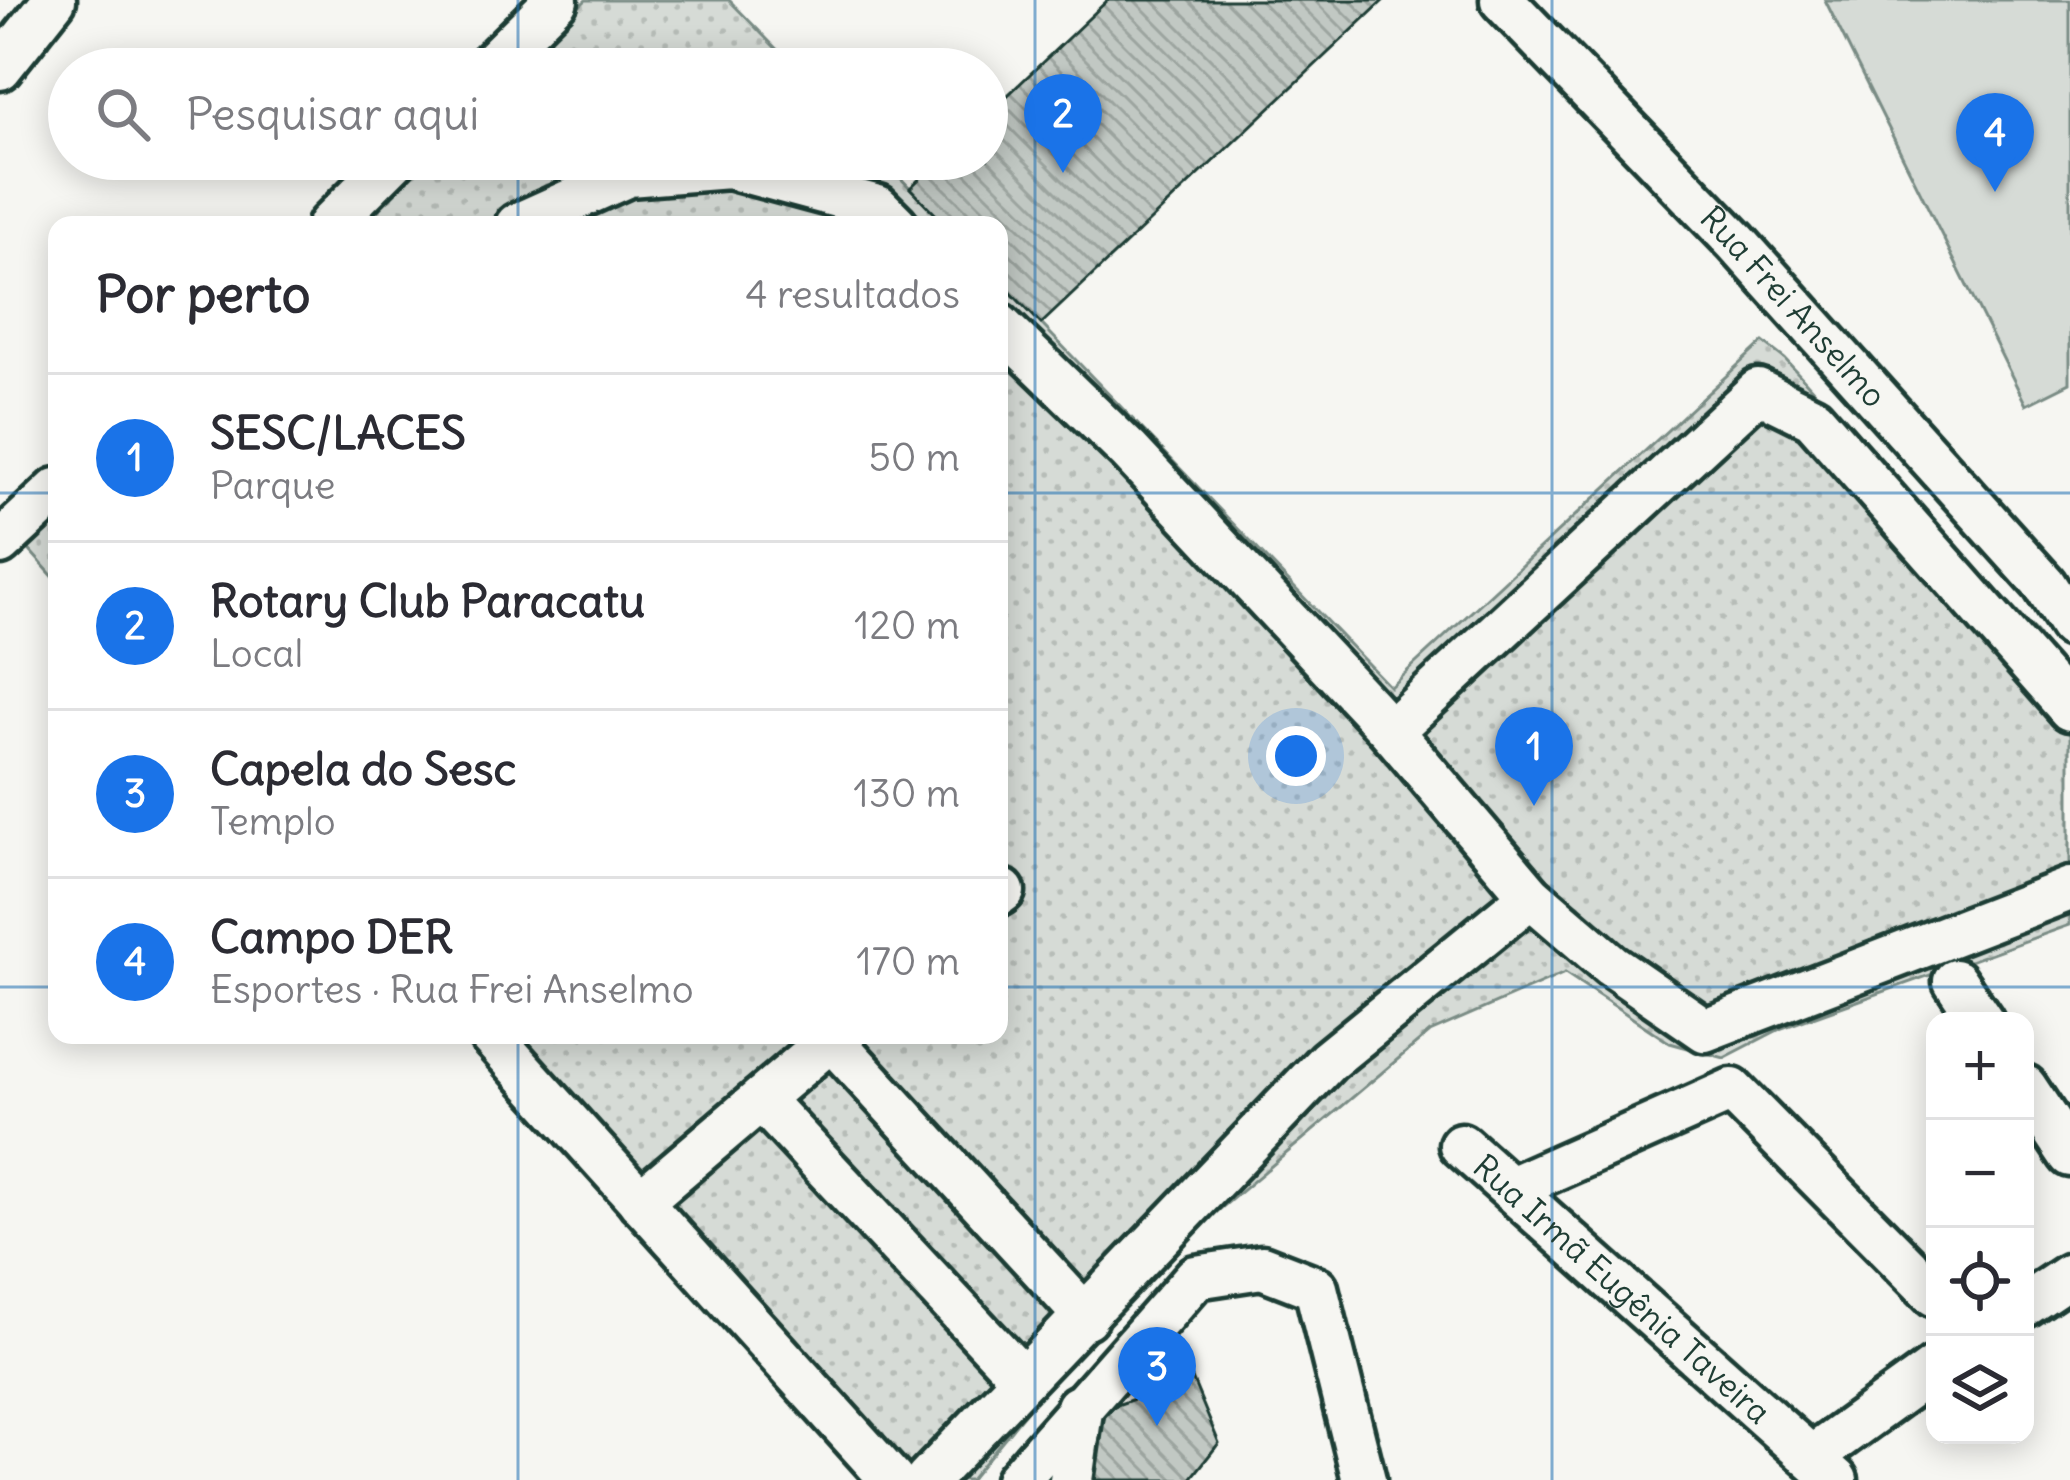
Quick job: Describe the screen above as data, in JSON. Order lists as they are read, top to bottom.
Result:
{
  "streets": {
    "street": ["Rua Frei Anselmo", "Rua Irmã Eugênia Taveira"]
  },
  "page": {
    "search": "Pesquisar aqui",
    "pins": [
      "2",
      "4",
      "1",
      "3"
    ],
    "heading": ["Por perto", "4 resultados"],
    "list": [
      {
        "mark": "1",
        "name": "SESC/LACES",
        "note": "Parque",
        "value": "50 m"
      },
      {
        "mark": "2",
        "name": "Rotary Club Paracatu",
        "note": "Local",
        "value": "120 m"
      },
      {
        "mark": "3",
        "name": "Capela do Sesc",
        "note": "Templo",
        "value": "130 m"
      },
      {
        "mark": "4",
        "name": "Campo DER",
        "note": "Esportes · Rua Frei Anselmo",
        "value": "170 m"
      }
    ],
    "map_buttons": ["+", "−"]
  }
}
